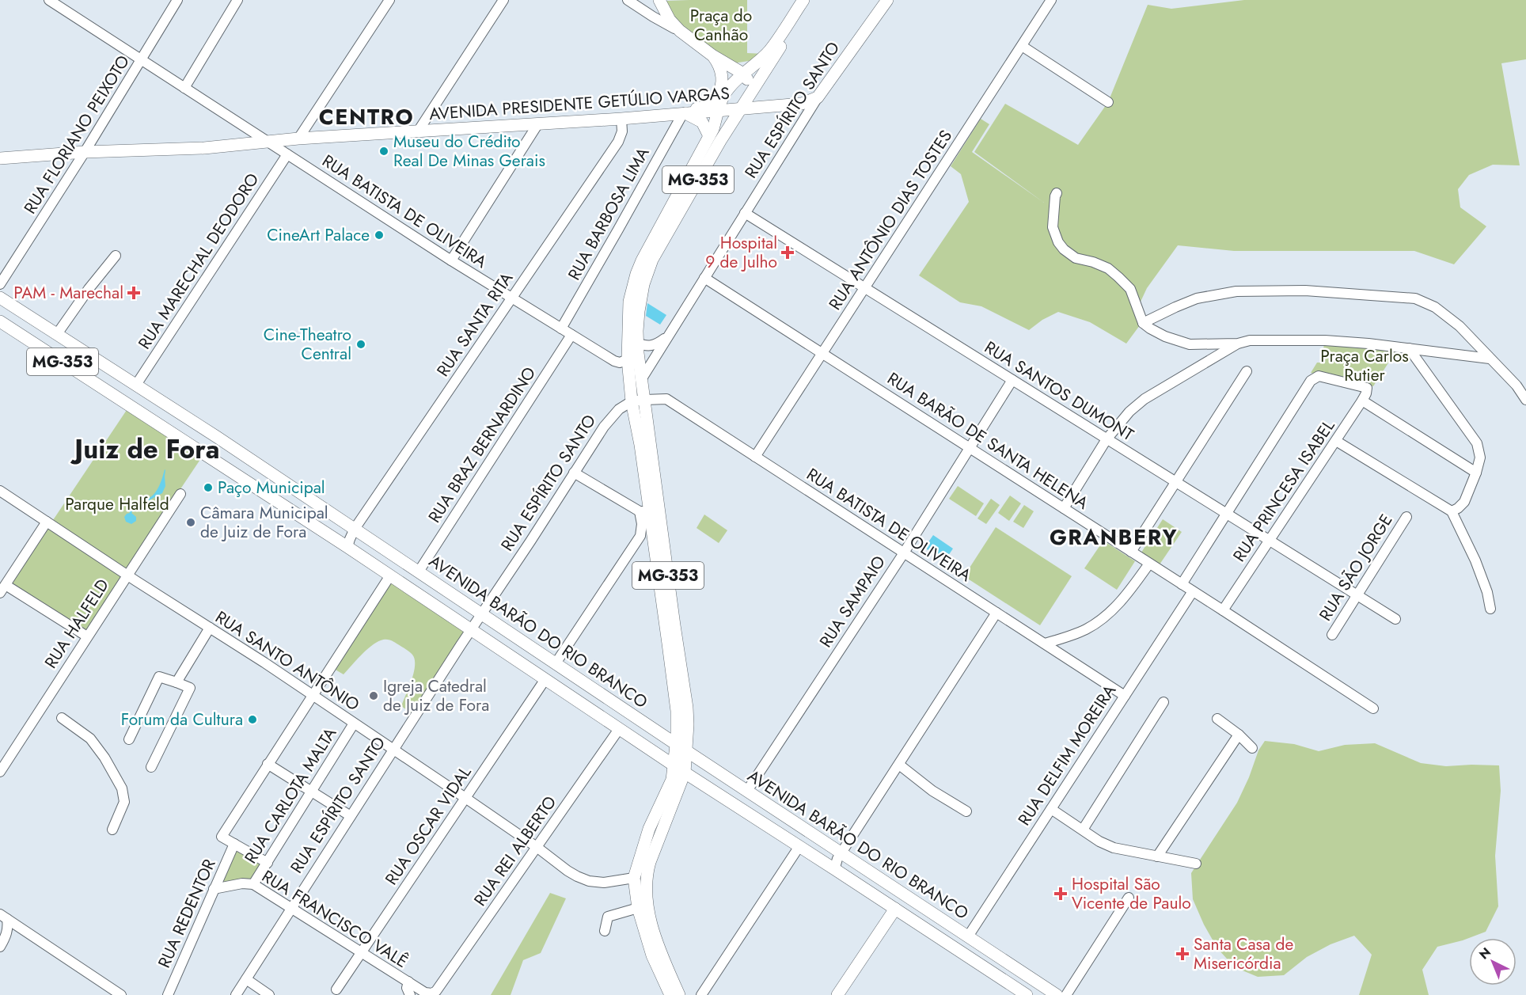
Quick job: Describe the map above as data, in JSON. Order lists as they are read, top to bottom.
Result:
{
  "streets": {
    "main road": [
      "AVENIDA PRESIDENTE GETÚLIO VARGAS",
      "RUA ESPÍRITO SANTO",
      "MG-353",
      "AVENIDA BARÃO DO RIO BRANCO"
    ],
    "street": [
      "RUA FLORIANO PEIXOTO",
      "RUA BATISTA DE OLIVEIRA",
      "RUA BARBOSA LIMA",
      "RUA ANTÔNIO DIAS TOSTES",
      "RUA MARECHAL DEODORO",
      "RUA SANTA RITA",
      "RUA SANTOS DUMONT",
      "RUA BARÃO DE SANTA HELENA",
      "RUA BRAZ BERNARDINO",
      "RUA PRINCESA ISABEL",
      "RUA SÃO JORGE",
      "RUA SAMPAIO",
      "RUA HALFELD",
      "RUA SANTO ANTÔNIO",
      "RUA DELFIM MOREIRA",
      "RUA CARLOTA MALTA",
      "RUA OSCAR VIDAL",
      "RUA REI ALBERTO",
      "RUA REDENTOR",
      "RUA FRANCISCO VALÊ"
    ]
  },
  "crossings": [
    ["AVENIDA PRESIDENTE GETÚLIO VARGAS", "RUA ESPÍRITO SANTO"],
    ["AVENIDA PRESIDENTE GETÚLIO VARGAS", "RUA FLORIANO PEIXOTO"],
    ["AVENIDA PRESIDENTE GETÚLIO VARGAS", "MG-353"],
    ["AVENIDA PRESIDENTE GETÚLIO VARGAS", "RUA BATISTA DE OLIVEIRA"],
    ["AVENIDA PRESIDENTE GETÚLIO VARGAS", "RUA BARBOSA LIMA"],
    ["AVENIDA PRESIDENTE GETÚLIO VARGAS", "RUA SANTA RITA"],
    ["RUA ESPÍRITO SANTO", "MG-353"],
    ["RUA ESPÍRITO SANTO", "RUA BATISTA DE OLIVEIRA"],
    ["RUA ESPÍRITO SANTO", "RUA SANTOS DUMONT"],
    ["RUA ESPÍRITO SANTO", "RUA BARÃO DE SANTA HELENA"],
    ["RUA ESPÍRITO SANTO", "AVENIDA BARÃO DO RIO BRANCO"],
    ["RUA ESPÍRITO SANTO", "RUA SANTO ANTÔNIO"],
    ["RUA ESPÍRITO SANTO", "RUA FRANCISCO VALÊ"],
    ["MG-353", "RUA BATISTA DE OLIVEIRA"],
    ["MG-353", "AVENIDA BARÃO DO RIO BRANCO"],
    ["RUA BATISTA DE OLIVEIRA", "RUA BARBOSA LIMA"],
    ["RUA BATISTA DE OLIVEIRA", "RUA ANTÔNIO DIAS TOSTES"],
    ["RUA BATISTA DE OLIVEIRA", "RUA MARECHAL DEODORO"],
    ["RUA BATISTA DE OLIVEIRA", "RUA SANTA RITA"],
    ["RUA BATISTA DE OLIVEIRA", "RUA BRAZ BERNARDINO"],
    ["RUA BATISTA DE OLIVEIRA", "RUA SAMPAIO"],
    ["RUA BATISTA DE OLIVEIRA", "RUA DELFIM MOREIRA"],
    ["RUA ANTÔNIO DIAS TOSTES", "RUA SANTOS DUMONT"],
    ["RUA ANTÔNIO DIAS TOSTES", "RUA BARÃO DE SANTA HELENA"],
    ["RUA MARECHAL DEODORO", "AVENIDA BARÃO DO RIO BRANCO"],
    ["RUA SANTA RITA", "AVENIDA BARÃO DO RIO BRANCO"],
    ["RUA SANTOS DUMONT", "RUA PRINCESA ISABEL"],
    ["RUA SANTOS DUMONT", "RUA SÃO JORGE"],
    ["RUA SANTOS DUMONT", "RUA SAMPAIO"],
    ["RUA BARÃO DE SANTA HELENA", "RUA PRINCESA ISABEL"],
    ["RUA BARÃO DE SANTA HELENA", "RUA SAMPAIO"],
    ["RUA BARÃO DE SANTA HELENA", "RUA DELFIM MOREIRA"],
    ["RUA BRAZ BERNARDINO", "AVENIDA BARÃO DO RIO BRANCO"],
    ["RUA SAMPAIO", "AVENIDA BARÃO DO RIO BRANCO"],
    ["RUA HALFELD", "RUA SANTO ANTÔNIO"],
    ["AVENIDA BARÃO DO RIO BRANCO", "RUA DELFIM MOREIRA"],
    ["AVENIDA BARÃO DO RIO BRANCO", "RUA OSCAR VIDAL"],
    ["AVENIDA BARÃO DO RIO BRANCO", "RUA REI ALBERTO"],
    ["RUA SANTO ANTÔNIO", "RUA CARLOTA MALTA"],
    ["RUA SANTO ANTÔNIO", "RUA OSCAR VIDAL"],
    ["RUA SANTO ANTÔNIO", "RUA REI ALBERTO"],
    ["RUA CARLOTA MALTA", "RUA FRANCISCO VALÊ"],
    ["RUA OSCAR VIDAL", "RUA FRANCISCO VALÊ"],
    ["RUA REI ALBERTO", "RUA FRANCISCO VALÊ"],
    ["RUA REDENTOR", "RUA FRANCISCO VALÊ"]
  ],
  "districts": ["CENTRO", "Juiz de Fora", "GRANBERY"],
  "parks": ["Praça do Canhão", "Praça Carlos Rutier", "Parque Halfeld"],
  "places": {
    "other": [
      "Museu do Crédito Real De Minas Gerais",
      "CineArt Palace",
      "Cine-Theatro Central",
      "Paço Municipal",
      "Câmara Municipal de Juiz de Fora",
      "Igreja Catedral de Juiz de Fora",
      "Forum da Cultura"
    ],
    "health": [
      "Hospital 9 de Julho",
      "PAM - Marechal",
      "Hospital São Vicente de Paulo",
      "Santa Casa de Misericórdia"
    ]
  },
  "north": "top left"
}
